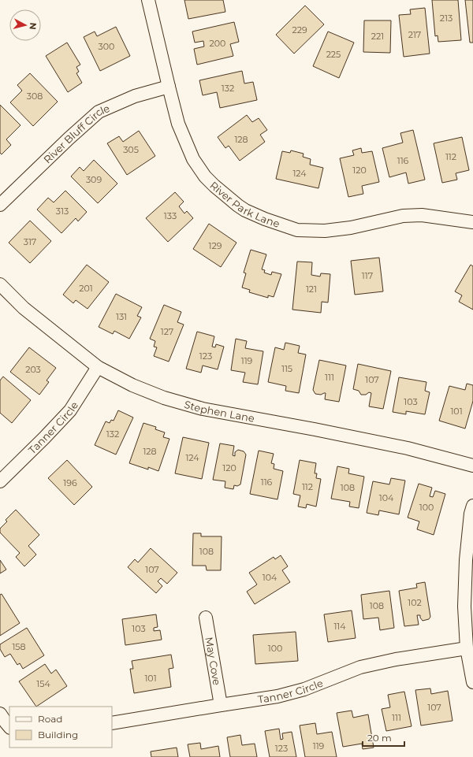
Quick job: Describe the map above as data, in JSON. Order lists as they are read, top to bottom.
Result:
{
  "streets": {
    "street": [
      "River Bluff Circle",
      "River Park Lane",
      "Stephen Lane",
      "Tanner Circle",
      "May Cove"
    ]
  },
  "crossings": [
    ["River Bluff Circle", "River Park Lane"],
    ["Stephen Lane", "Tanner Circle"],
    ["Tanner Circle", "May Cove"]
  ],
  "house_numbers": [
    "213",
    "229",
    "217",
    "221",
    "200",
    "300",
    "225",
    "132",
    "308",
    "128",
    "305",
    "112",
    "116",
    "120",
    "124",
    "309",
    "313",
    "133",
    "317",
    "129",
    "117",
    "201",
    "121",
    "131",
    "127",
    "123",
    "119",
    "115",
    "203",
    "111",
    "107",
    "103",
    "101",
    "132",
    "128",
    "124",
    "120",
    "116",
    "196",
    "112",
    "108",
    "104",
    "100",
    "108",
    "107",
    "104",
    "102",
    "108",
    "114",
    "103",
    "158",
    "100",
    "101",
    "154",
    "107",
    "111",
    "119",
    "123"
  ],
  "legend": ["Road", "Building"],
  "scale_bar": "20 m",
  "north": "right"
}
